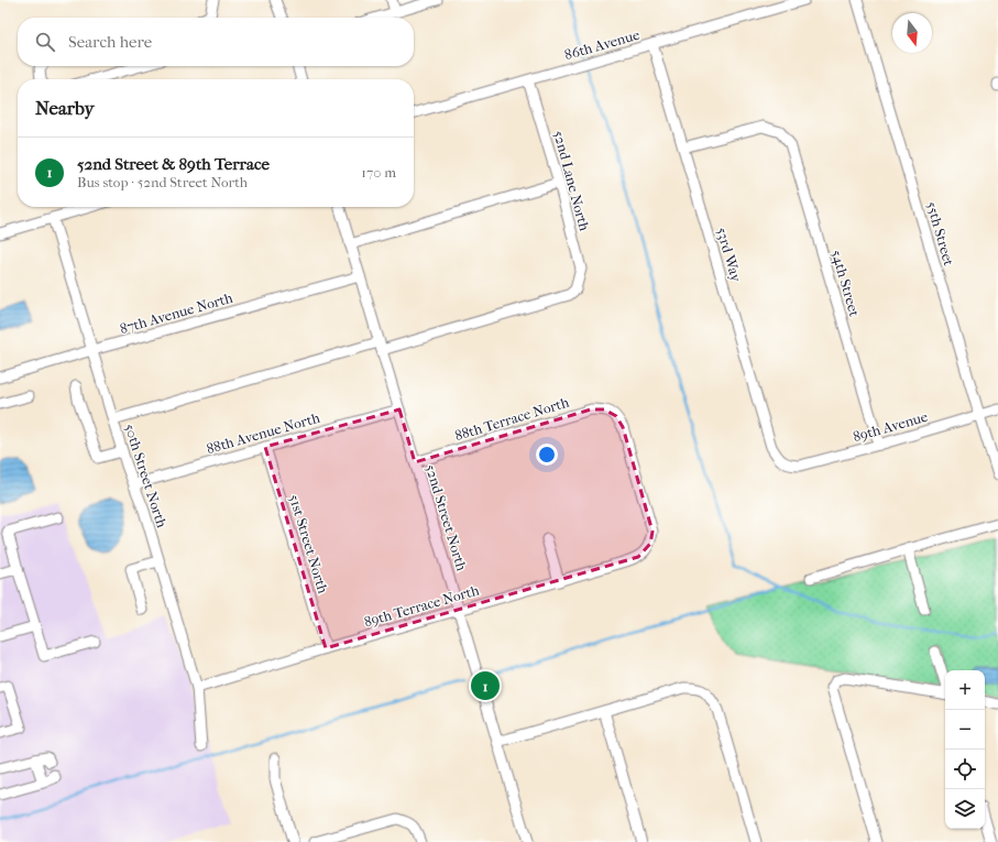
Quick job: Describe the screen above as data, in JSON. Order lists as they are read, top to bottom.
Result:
{
  "streets": {
    "street": [
      "86th Avenue",
      "52nd Lane North",
      "55th Street",
      "53rd Way",
      "54th Street",
      "87th Avenue North",
      "88th Terrace North",
      "89th Avenue",
      "88th Avenue North",
      "50th Street North",
      "52nd Street North",
      "51st Street North",
      "89th Terrace North"
    ]
  },
  "crossings": [
    ["86th Avenue", "52nd Lane North"],
    ["86th Avenue", "53rd Way"],
    ["52nd Lane North", "52nd Street North"],
    ["55th Street", "89th Avenue"],
    ["53rd Way", "54th Street"],
    ["53rd Way", "89th Avenue"],
    ["54th Street", "89th Avenue"],
    ["87th Avenue North", "50th Street North"],
    ["87th Avenue North", "52nd Street North"],
    ["88th Terrace North", "52nd Street North"],
    ["88th Terrace North", "89th Terrace North"],
    ["88th Avenue North", "50th Street North"],
    ["88th Avenue North", "52nd Street North"],
    ["88th Avenue North", "51st Street North"],
    ["50th Street North", "89th Terrace North"],
    ["52nd Street North", "89th Terrace North"],
    ["51st Street North", "89th Terrace North"]
  ],
  "north": "bottom",
  "page": {
    "search": "Search here",
    "heading": "Nearby",
    "list": [
      {
        "mark": "1",
        "name": "52nd Street & 89th Terrace",
        "note": "Bus stop · 52nd Street North",
        "value": "170 m"
      }
    ],
    "pins": "1",
    "map_buttons": ["+", "−"]
  }
}
